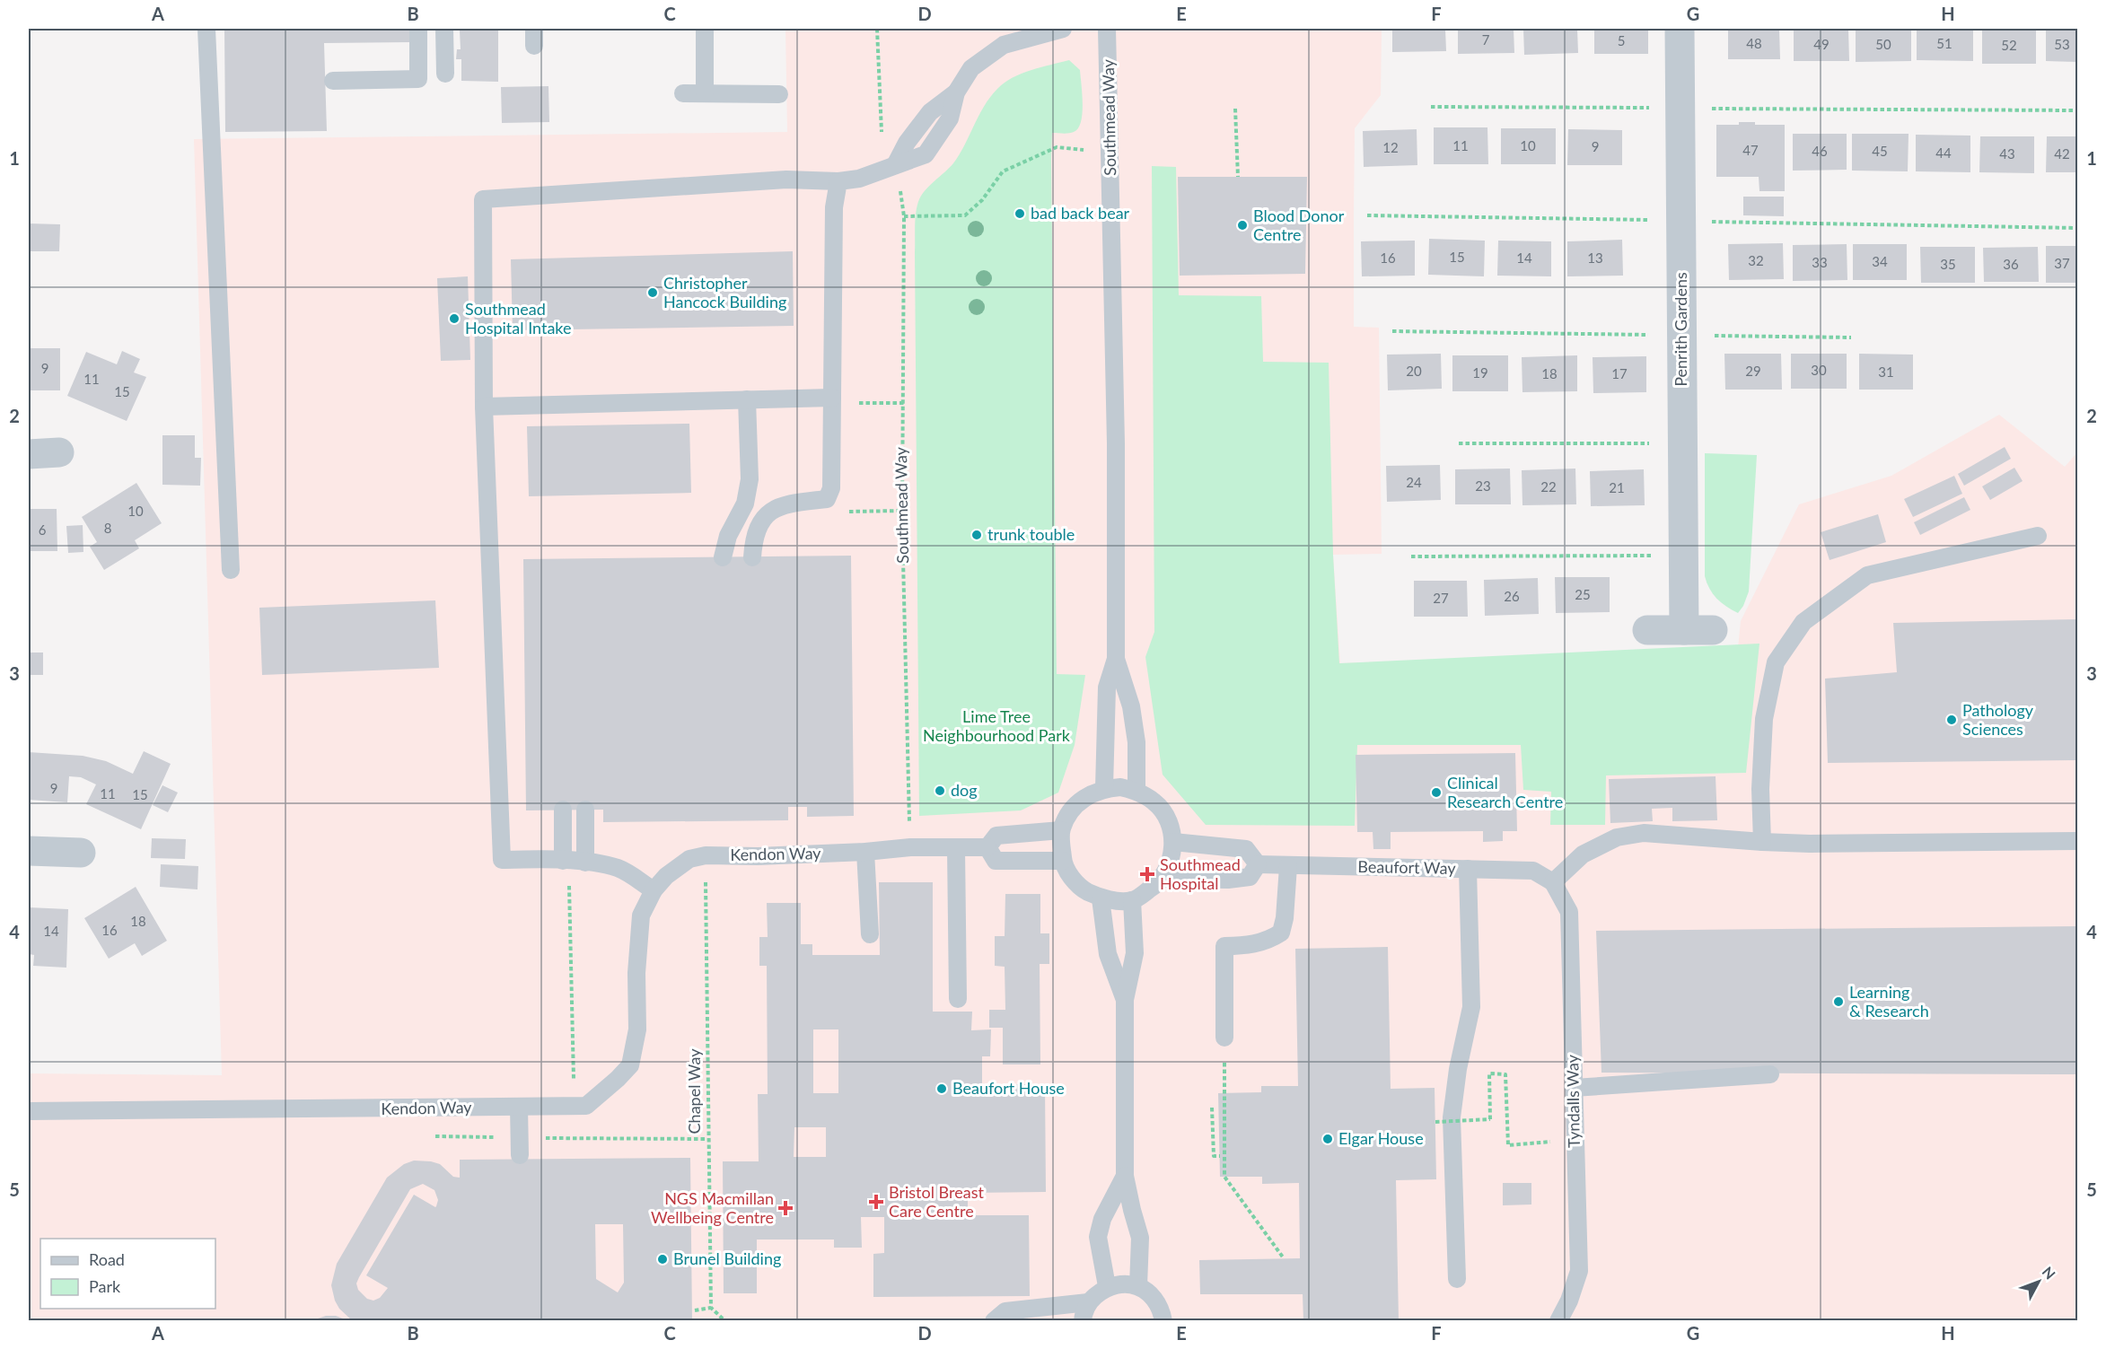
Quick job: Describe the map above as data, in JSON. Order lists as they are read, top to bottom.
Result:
{
  "streets": {
    "street": ["Penrith Gardens"],
    "lane": [
      "Southmead Way",
      "Kendon Way",
      "Beaufort Way",
      "Tyndalls Way"
    ],
    "path": ["Chapel Way"]
  },
  "crossings": [
    ["Southmead Way", "Kendon Way"],
    ["Kendon Way", "Chapel Way"],
    ["Beaufort Way", "Tyndalls Way"]
  ],
  "parks": ["Lime Tree Neighbourhood Park"],
  "places": {
    "other": [
      "bad back bear",
      "Blood Donor Centre",
      "Christopher Hancock Building",
      "Southmead Hospital Intake",
      "trunk touble",
      "Pathology Sciences",
      "dog",
      "Clinical Research Centre",
      "Learning & Research",
      "Beaufort House",
      "Elgar House",
      "Brunel Building"
    ],
    "health": ["Southmead Hospital", "Bristol Breast Care Centre", "NGS Macmillan Wellbeing Centre"]
  },
  "house_numbers": [
    "7",
    "5",
    "48",
    "51",
    "49",
    "50",
    "53",
    "52",
    "11",
    "10",
    "9",
    "12",
    "47",
    "46",
    "45",
    "44",
    "43",
    "42",
    "15",
    "16",
    "14",
    "13",
    "32",
    "34",
    "33",
    "37",
    "35",
    "36",
    "9",
    "30",
    "20",
    "29",
    "31",
    "19",
    "18",
    "17",
    "11",
    "15",
    "24",
    "23",
    "22",
    "21",
    "10",
    "8",
    "6",
    "25",
    "26",
    "27",
    "9",
    "11",
    "15",
    "18",
    "16",
    "14"
  ],
  "legend": ["Road", "Park"],
  "north": "top right",
  "grid": {
    "columns": [
      "A",
      "B",
      "C",
      "D",
      "E",
      "F",
      "G",
      "H"
    ],
    "rows": [
      "1",
      "2",
      "3",
      "4",
      "5"
    ]
  }
}
